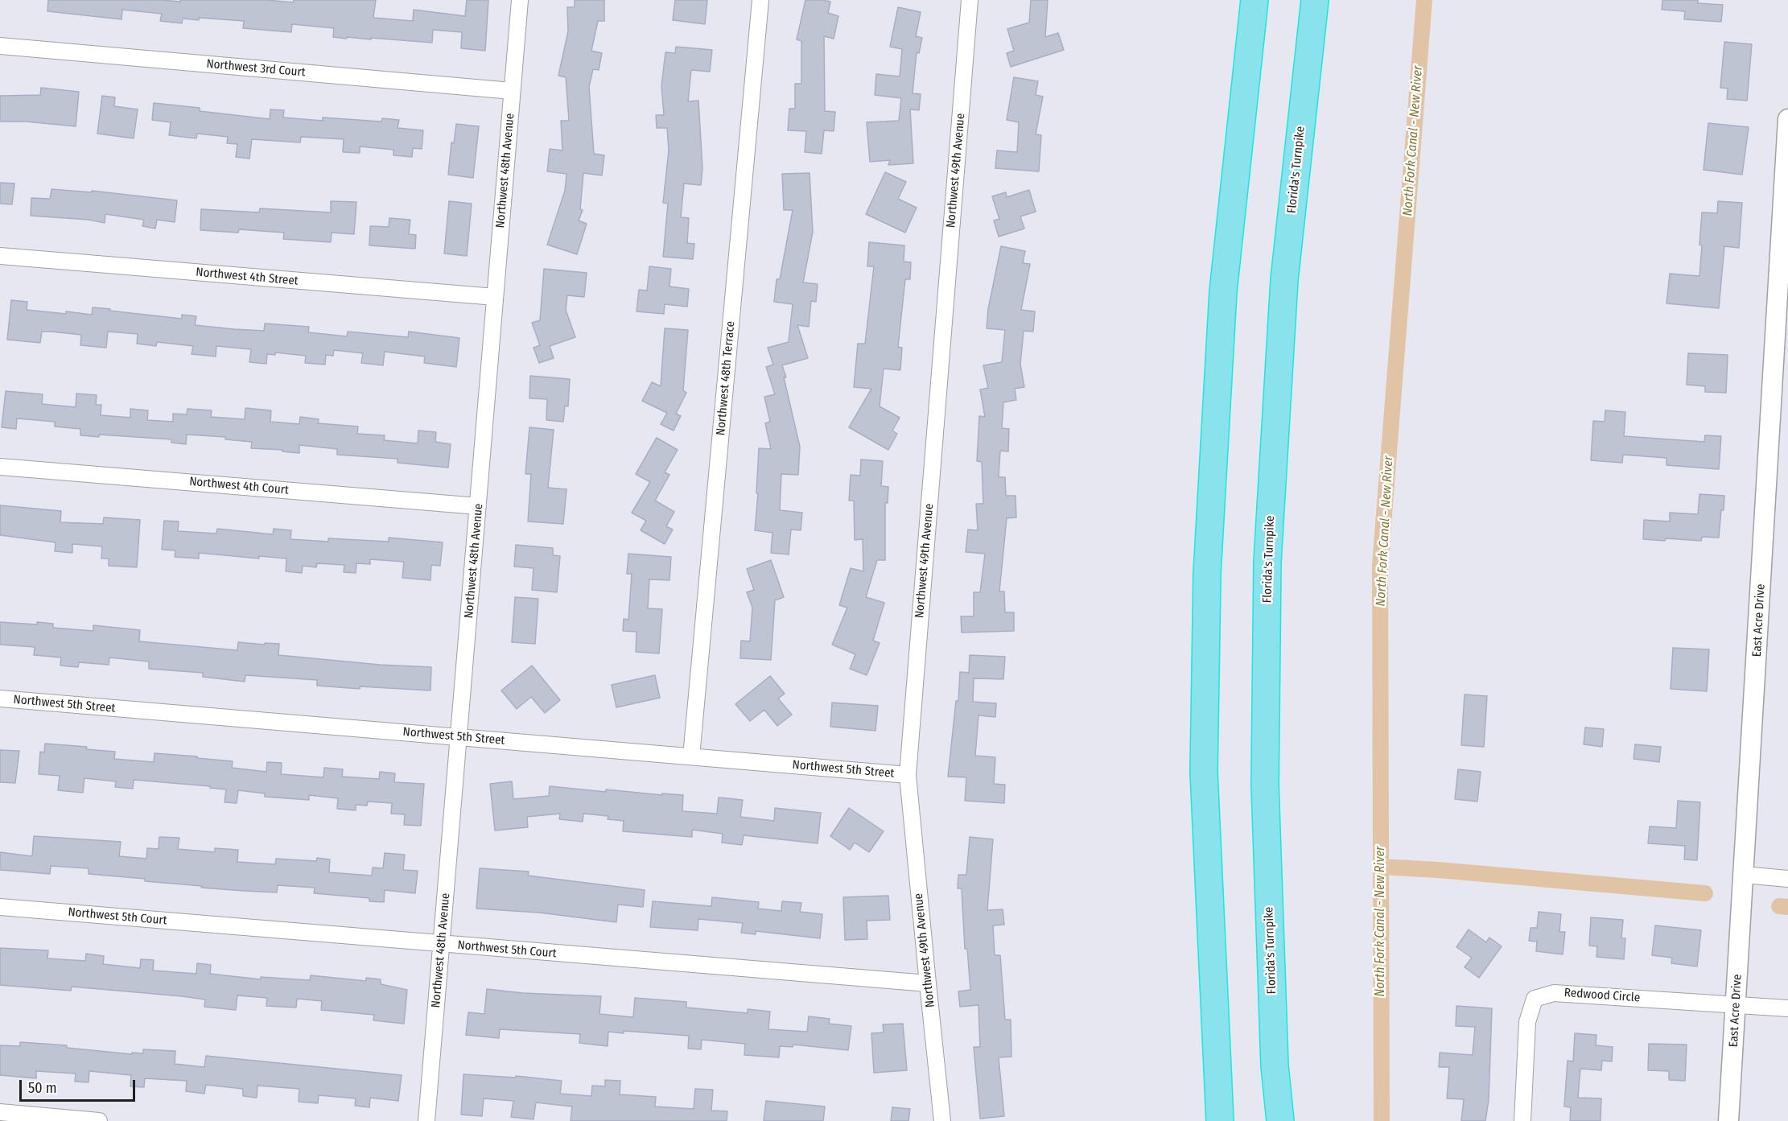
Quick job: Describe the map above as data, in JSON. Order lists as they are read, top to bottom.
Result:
{
  "streets": {
    "highway": ["Florida's Turnpike"],
    "street": [
      "Northwest 3rd Court",
      "Northwest 48th Avenue",
      "Northwest 49th Avenue",
      "Northwest 4th Street",
      "Northwest 48th Terrace",
      "Northwest 4th Court",
      "East Acre Drive",
      "Northwest 5th Street",
      "Northwest 5th Court",
      "Redwood Circle"
    ]
  },
  "crossings": [
    ["Northwest 3rd Court", "Northwest 48th Avenue"],
    ["Northwest 48th Avenue", "Northwest 4th Street"],
    ["Northwest 48th Avenue", "Northwest 4th Court"],
    ["Northwest 48th Avenue", "Northwest 5th Street"],
    ["Northwest 48th Avenue", "Northwest 5th Court"],
    ["Northwest 49th Avenue", "Northwest 5th Street"],
    ["Northwest 49th Avenue", "Northwest 5th Court"],
    ["Northwest 48th Terrace", "Northwest 5th Street"],
    ["East Acre Drive", "Redwood Circle"]
  ],
  "water": ["North Fork Canal - New River"],
  "scale_bar": "50 m"
}
